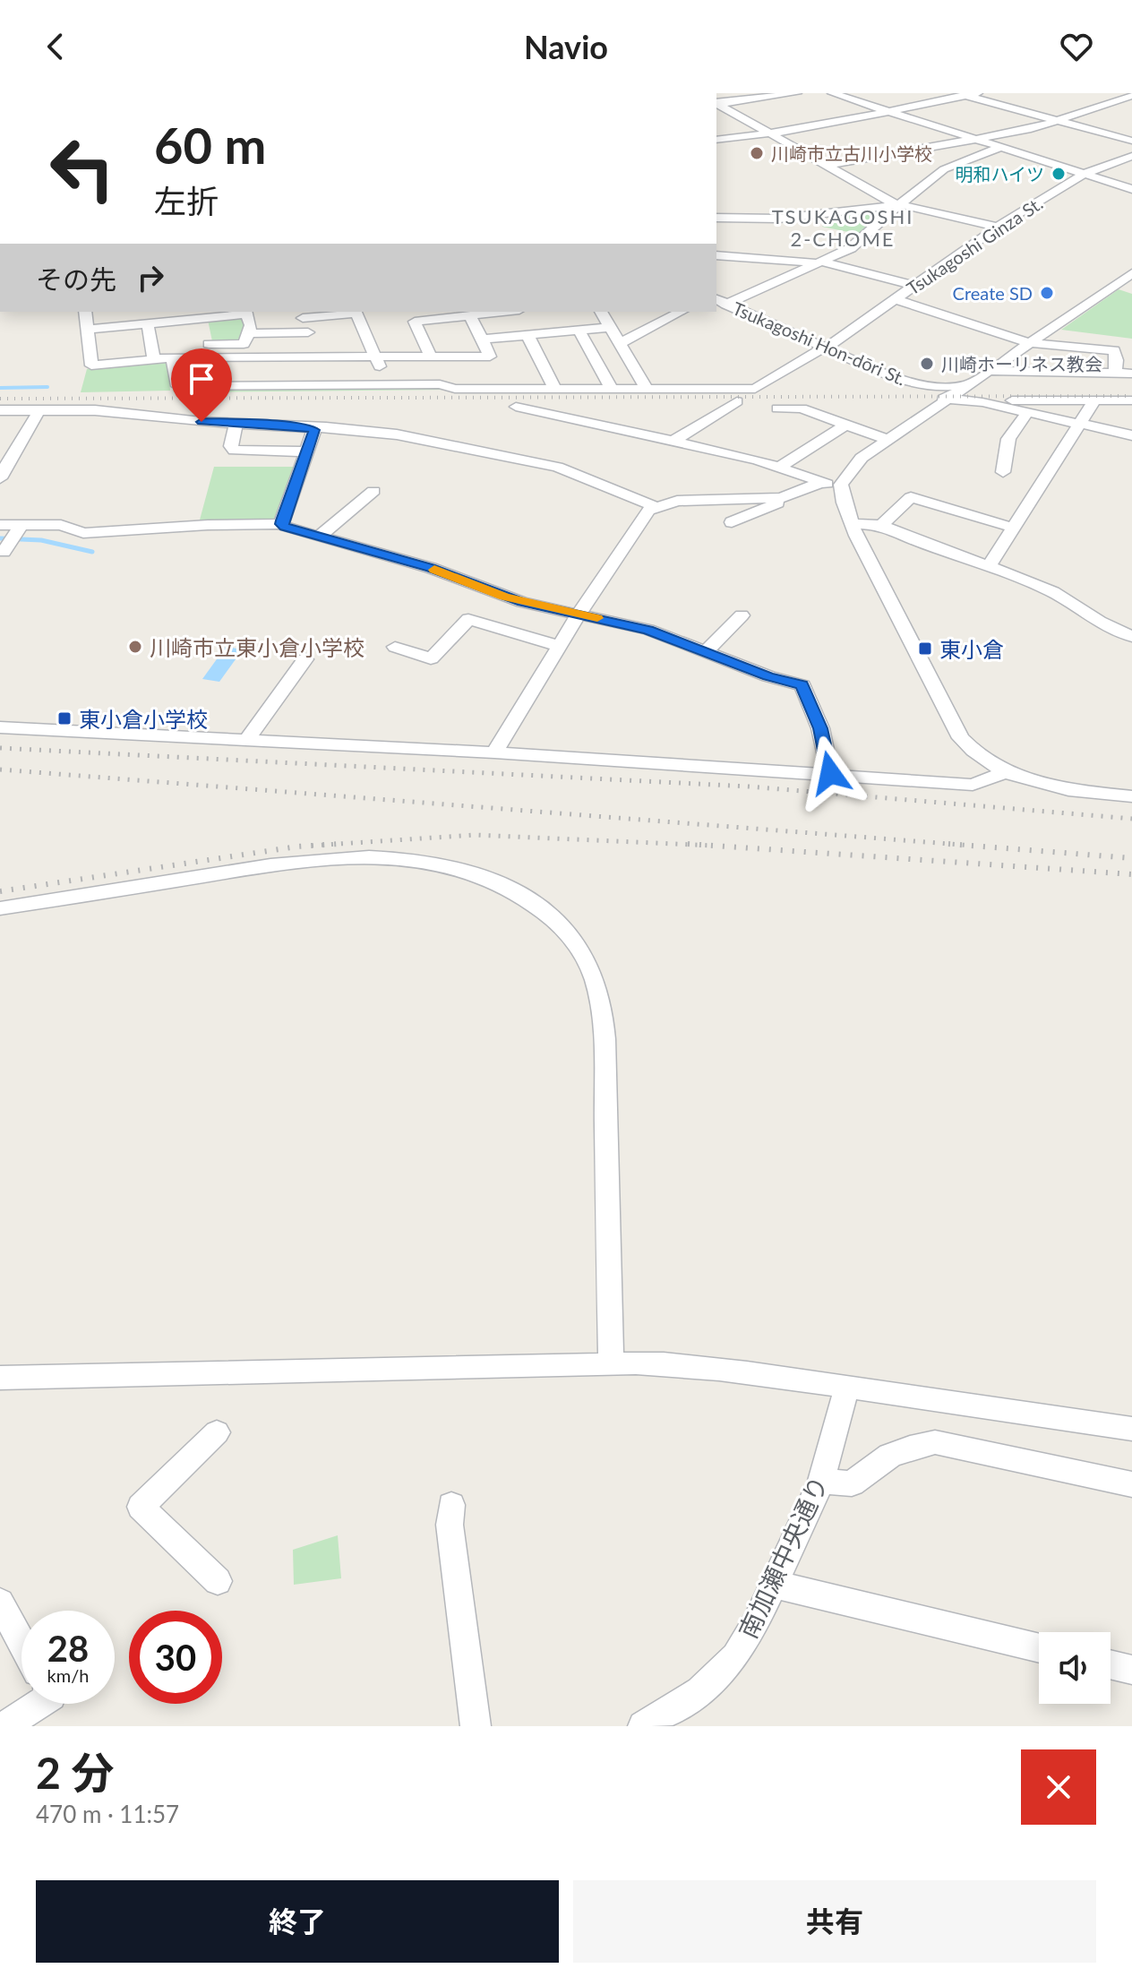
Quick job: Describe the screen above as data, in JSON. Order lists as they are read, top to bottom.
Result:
{
  "streets": {
    "street": ["Tsukagoshi Ginza St.", "Tsukagoshi Hon-dōri St.", "南加瀬中央通り"]
  },
  "crossings": [
    ["Tsukagoshi Ginza St.", "Tsukagoshi Hon-dōri St."]
  ],
  "districts": ["TSUKAGOSHI 2-CHOME"],
  "places": {
    "other": [
      "川崎市立古川小学校",
      "明和ハイツ",
      "Create SD",
      "川崎ホーリネス教会",
      "川崎市立東小倉小学校"
    ],
    "transit": ["東小倉", "東小倉小学校"]
  },
  "page": {
    "header": "Navio",
    "turn": ["60 m", "左折"],
    "then": "その先",
    "speed": "28 km/h",
    "limit": "30",
    "heading": ["2 分", "470 m · 11:57"],
    "buttons": ["終了", "共有"]
  }
}
